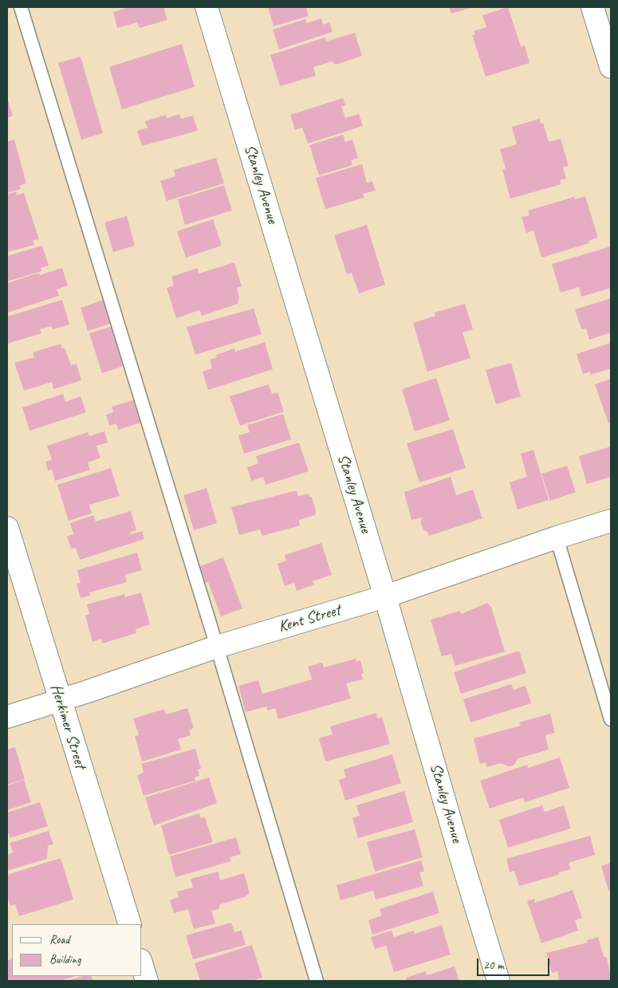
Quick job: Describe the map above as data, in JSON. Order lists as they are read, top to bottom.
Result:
{
  "streets": {
    "street": ["Stanley Avenue", "Kent Street", "Herkimer Street"]
  },
  "crossings": [
    ["Stanley Avenue", "Kent Street"],
    ["Kent Street", "Herkimer Street"]
  ],
  "legend": ["Road", "Building"],
  "scale_bar": "20 m"
}
